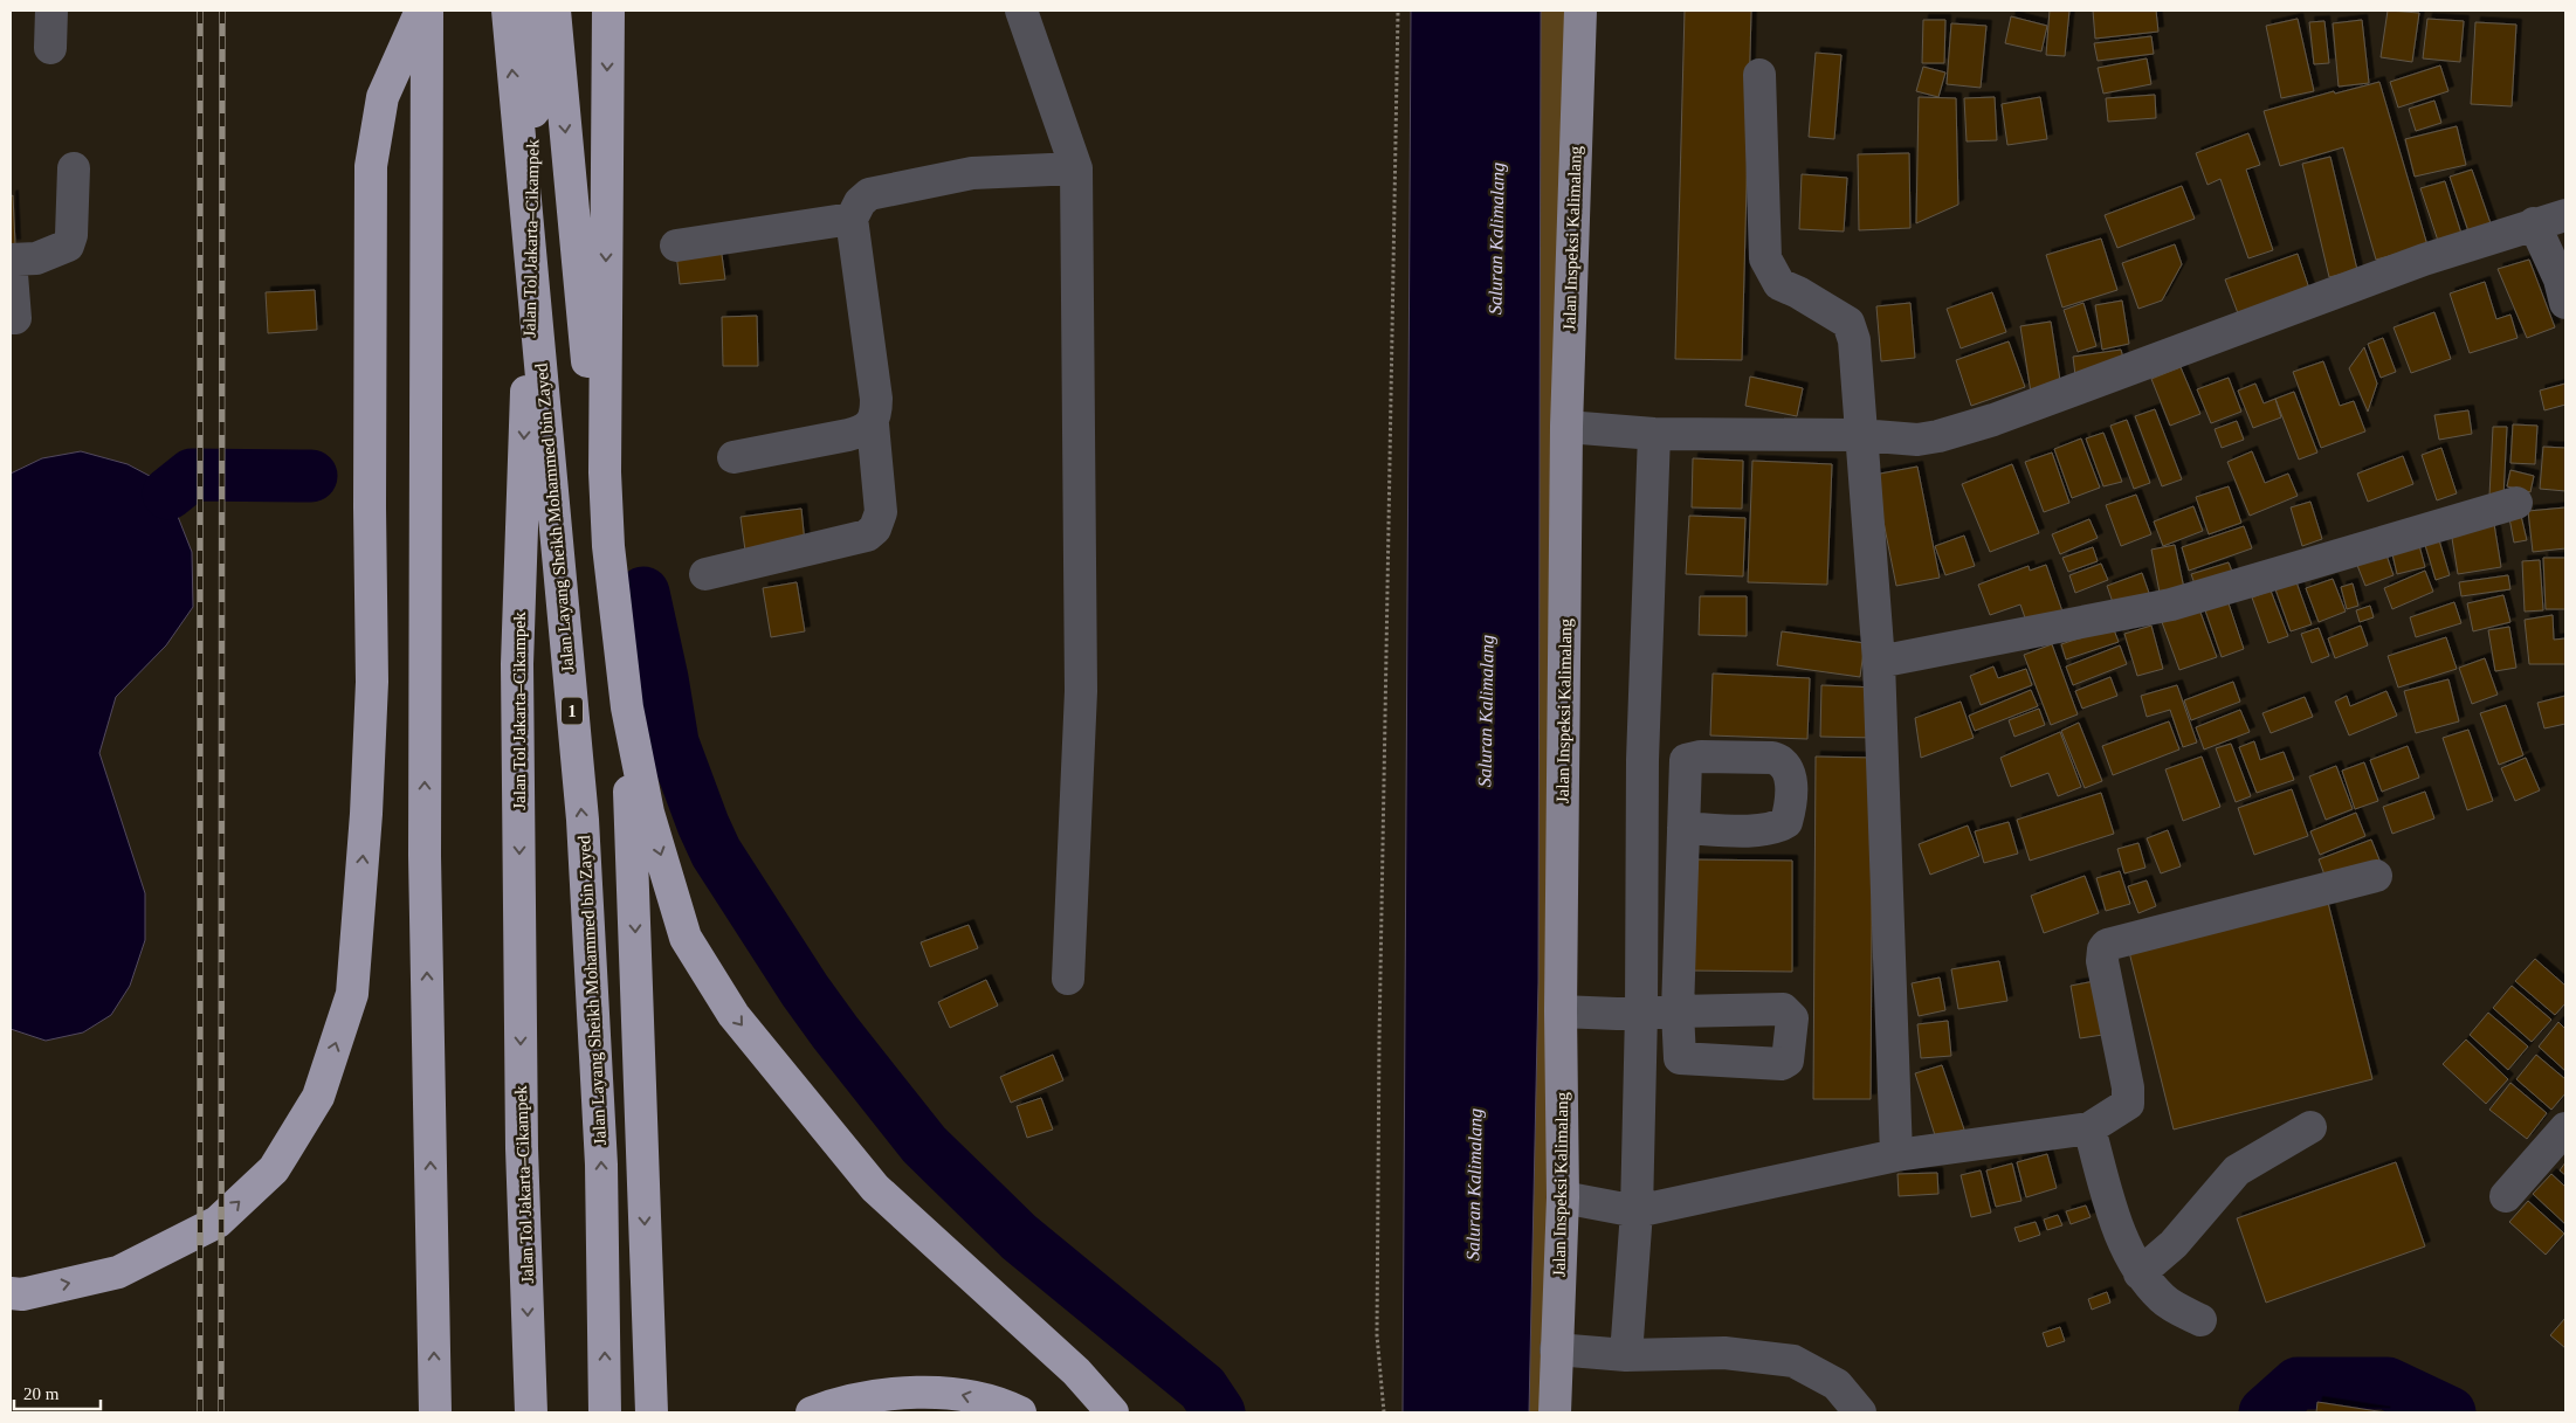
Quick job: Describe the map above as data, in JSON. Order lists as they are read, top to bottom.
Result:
{
  "streets": {
    "highway": ["Jalan Tol Jakarta–Cikampek", "Jalan Layang Sheikh Mohammed bin Zayed", "1"],
    "main road": ["Jalan Inspeksi Kalimalang"]
  },
  "water": ["Saluran Kalimalang"],
  "scale_bar": "20 m"
}
